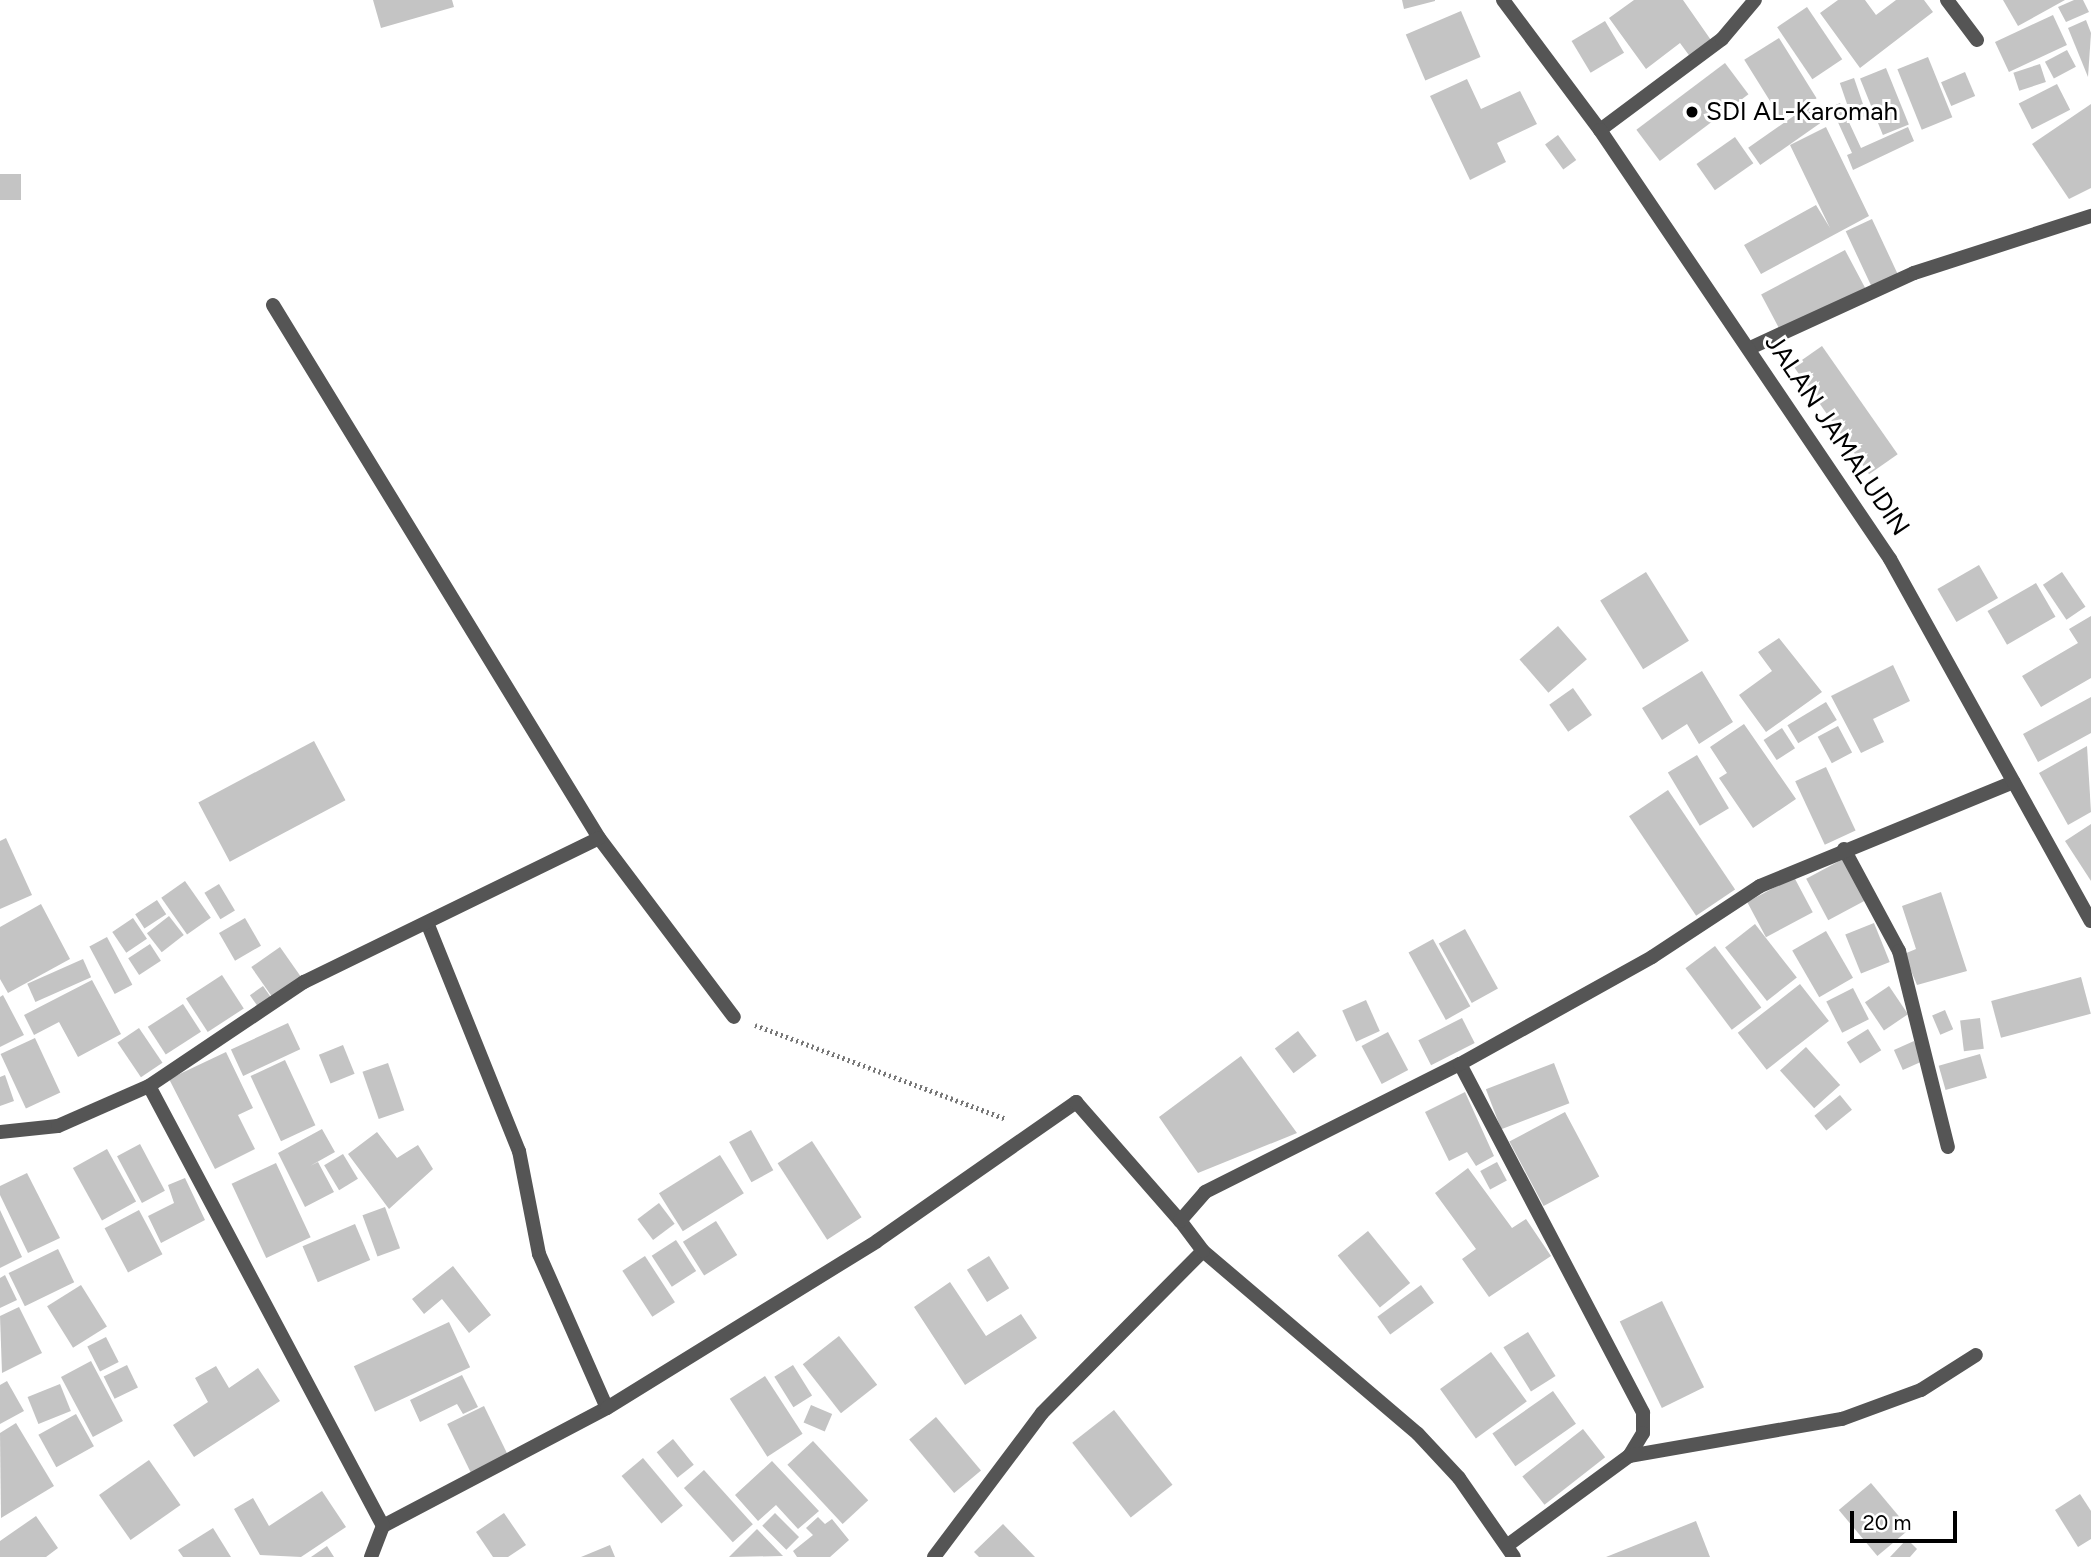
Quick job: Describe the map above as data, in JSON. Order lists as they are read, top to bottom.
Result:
{
  "streets": {
    "street": ["JALAN JAMALUDIN"]
  },
  "places": ["SDI AL-Karomah"],
  "scale_bar": "20 m"
}
